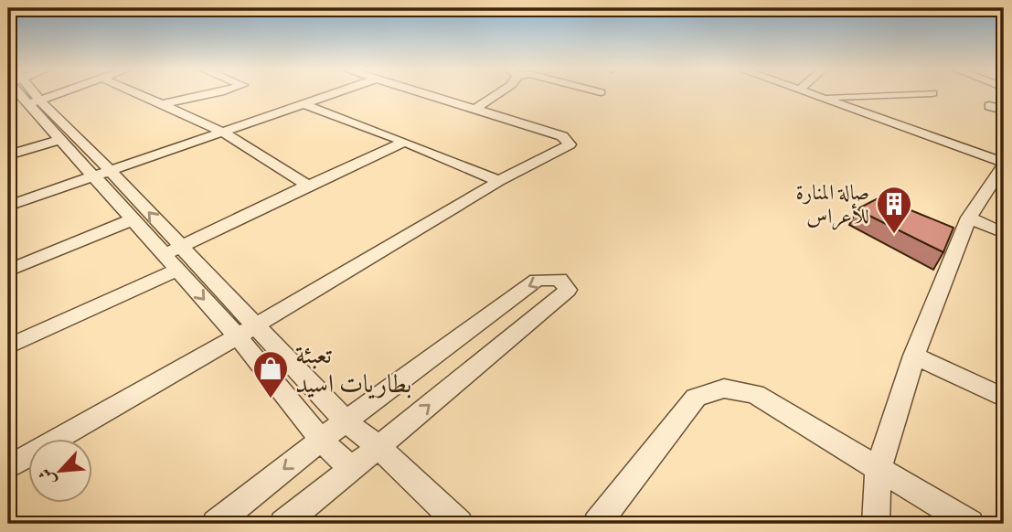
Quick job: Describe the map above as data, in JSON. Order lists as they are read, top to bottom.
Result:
{
  "places": {
    "building": ["صالة المنارة للأعراس"],
    "shop": ["تعبئة بطاريات اسيد"]
  },
  "north": "bottom left"
}
